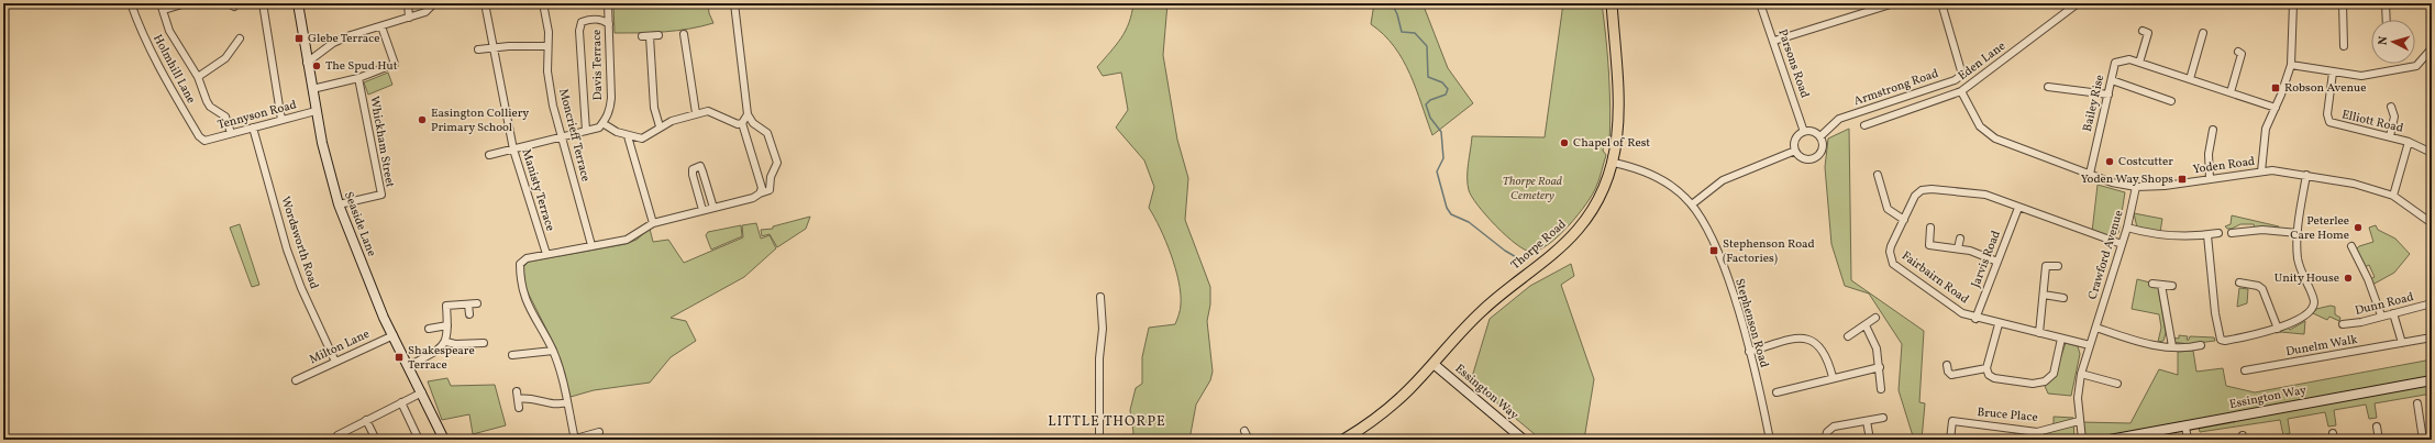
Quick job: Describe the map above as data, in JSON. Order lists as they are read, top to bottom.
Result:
{
  "streets": {
    "main road": ["Seaside Lane", "Thorpe Road", "Essington Way"],
    "street": [
      "Eden Lane",
      "Parsons Road",
      "Davis Terrace",
      "Holmhill Lane",
      "Armstrong Road",
      "Bailey Rise",
      "Tennyson Road",
      "Elliott Road",
      "Moncrieff Terrace",
      "Whickham Street",
      "Yoden Road",
      "Manisty Terrace",
      "Wordsworth Road",
      "Crawford Avenue",
      "Jarvis Road",
      "Fairbairn Road",
      "Dunn Road",
      "Stephenson Road",
      "Dunelm Walk",
      "Milton Lane",
      "Bruce Place"
    ]
  },
  "crossings": [
    ["Eden Lane", "Yoden Road"],
    ["Parsons Road", "Armstrong Road"],
    ["Holmhill Lane", "Tennyson Road"],
    ["Bailey Rise", "Yoden Road"],
    ["Tennyson Road", "Seaside Lane"],
    ["Tennyson Road", "Wordsworth Road"],
    ["Whickham Street", "Seaside Lane"],
    ["Yoden Road", "Crawford Avenue"],
    ["Seaside Lane", "Milton Lane"],
    ["Wordsworth Road", "Milton Lane"],
    ["Thorpe Road", "Stephenson Road"],
    ["Thorpe Road", "Essington Way"],
    ["Crawford Avenue", "Fairbairn Road"],
    ["Crawford Avenue", "Bruce Place"],
    ["Jarvis Road", "Fairbairn Road"]
  ],
  "districts": ["LITTLE THORPE"],
  "parks": ["Thorpe Road Cemetery"],
  "places": {
    "transit": [
      "Glebe Terrace",
      "Robson Avenue",
      "Yoden Way Shops",
      "Stephenson Road (Factories)",
      "Shakespeare Terrace"
    ],
    "other": [
      "The Spud Hut",
      "Easington Colliery Primary School",
      "Chapel of Rest",
      "Costcutter",
      "Peterlee Care Home",
      "Unity House"
    ]
  },
  "north": "left"
}
